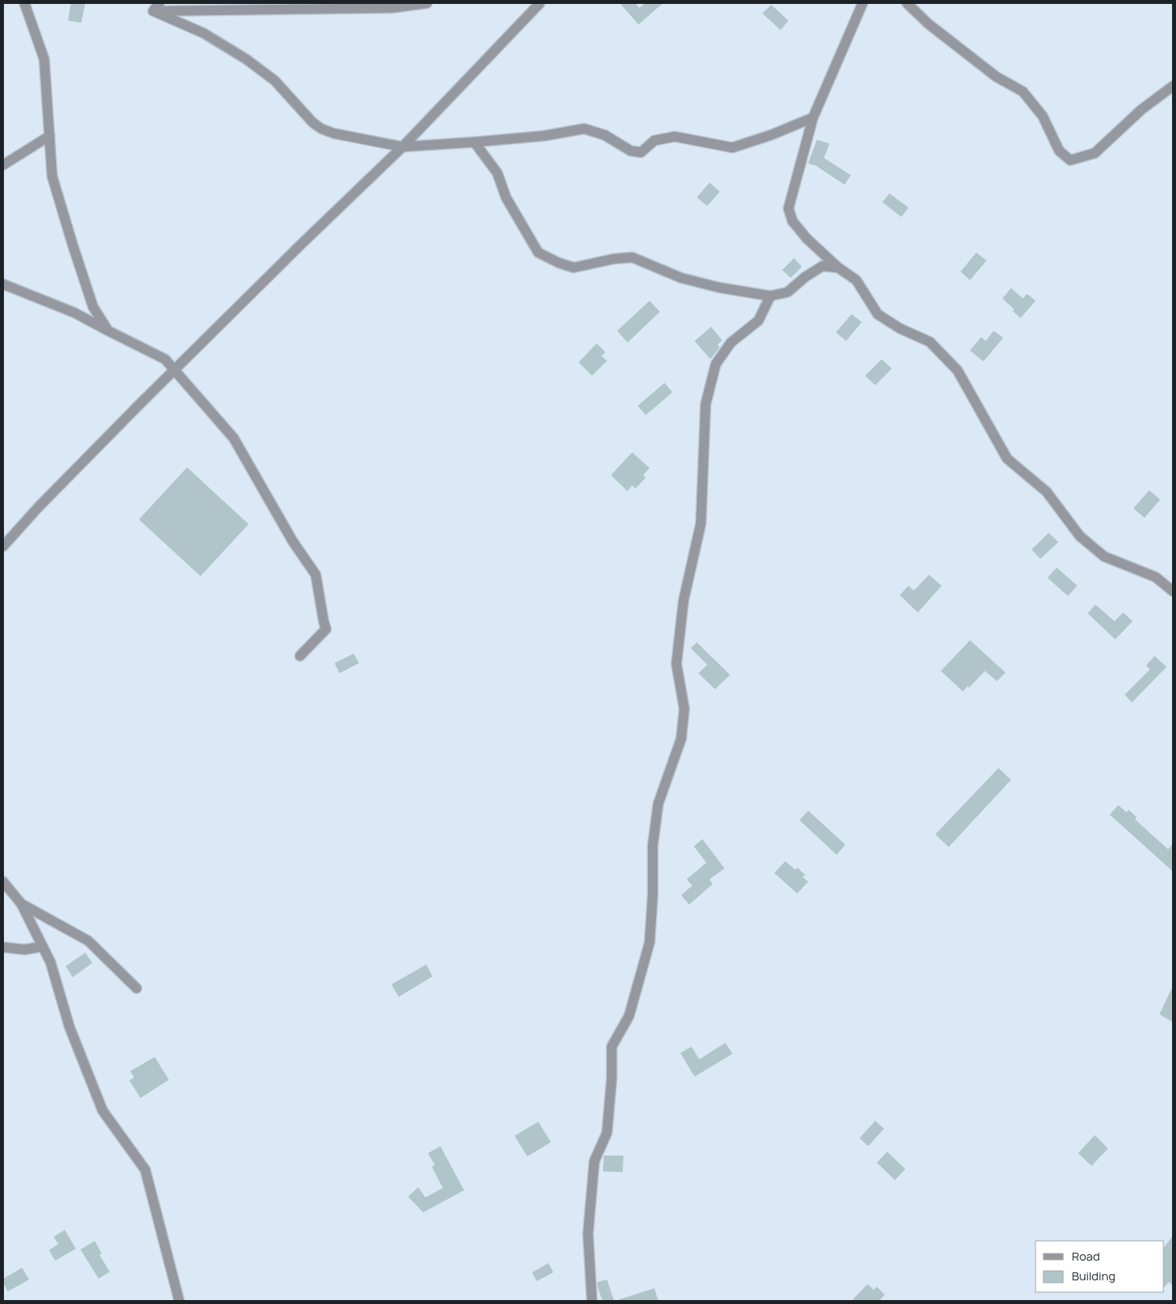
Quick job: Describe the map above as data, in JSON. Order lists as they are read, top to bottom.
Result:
{
  "legend": ["Road", "Building"]
}
